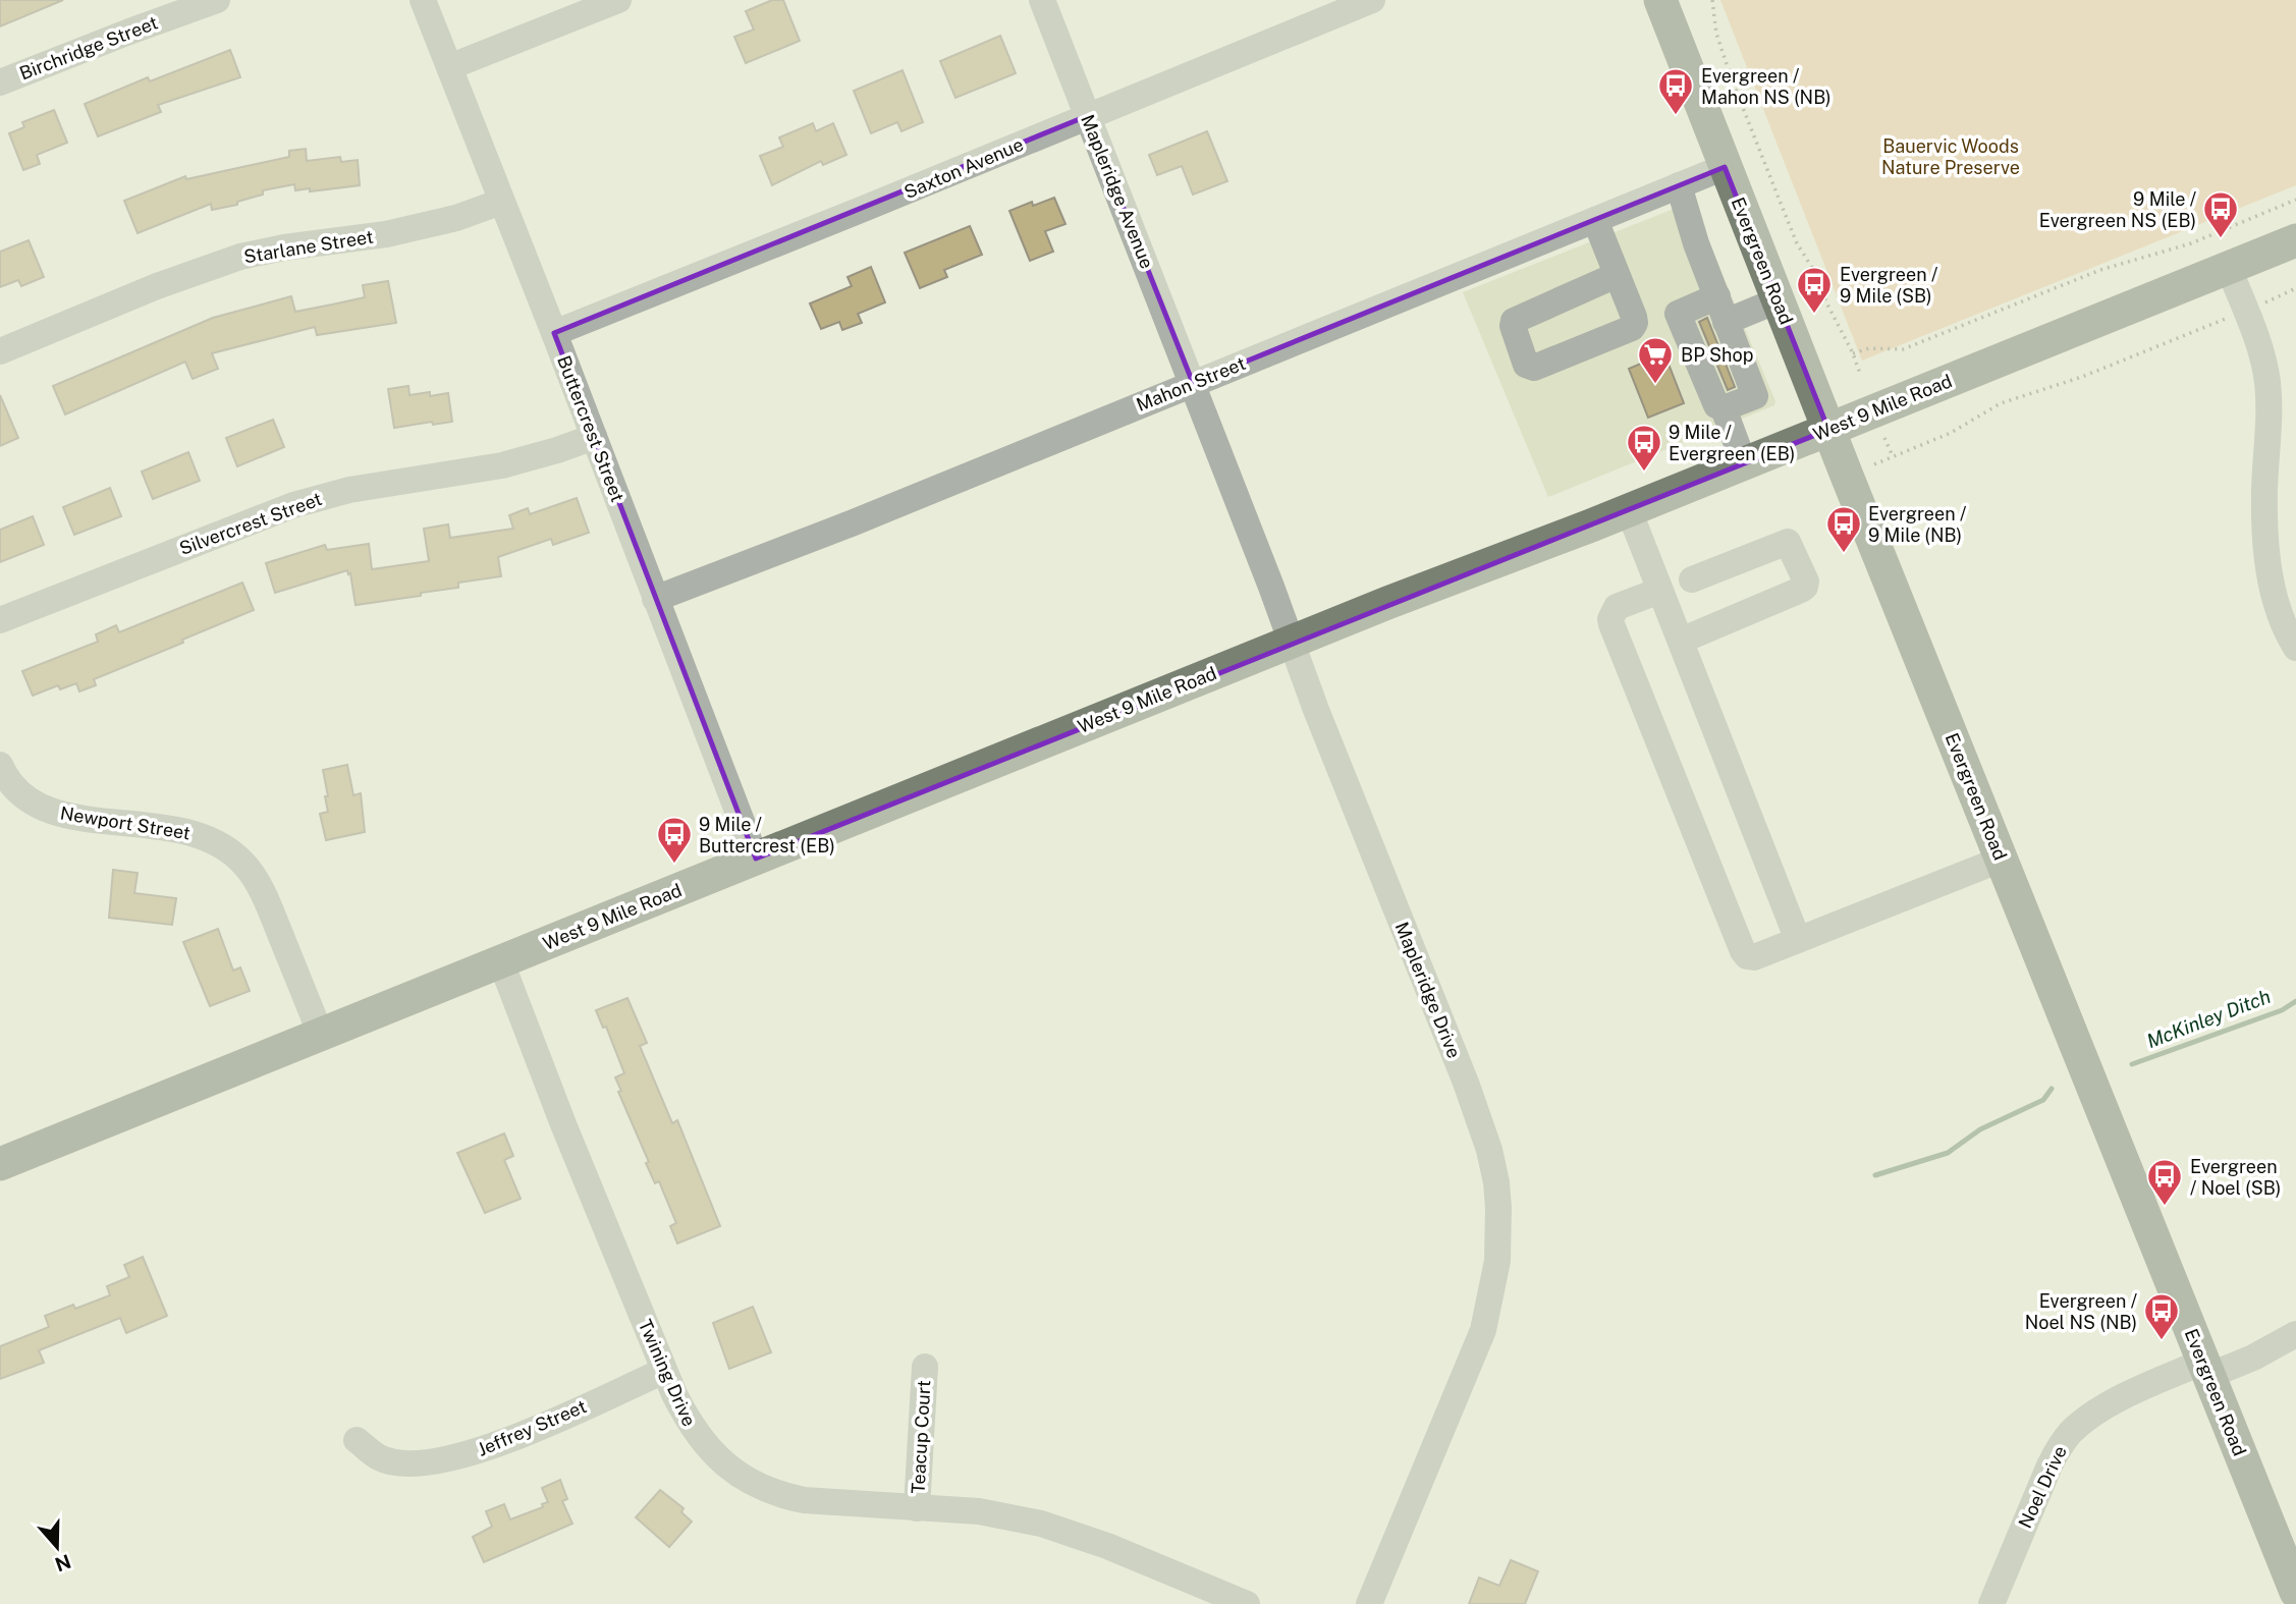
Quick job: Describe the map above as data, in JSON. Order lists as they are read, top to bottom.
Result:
{
  "streets": {
    "main road": ["Evergreen Road", "West 9 Mile Road"],
    "street": [
      "Birchridge Street",
      "Saxton Avenue",
      "Mapleridge Avenue",
      "Starlane Street",
      "Mahon Street",
      "Buttercrest Street",
      "Silvercrest Street",
      "Newport Street",
      "Mapleridge Drive",
      "Twining Drive",
      "Jeffrey Street",
      "Teacup Court",
      "Noel Drive"
    ]
  },
  "crossings": [
    ["Saxton Avenue", "Mapleridge Avenue"],
    ["Saxton Avenue", "Buttercrest Street"],
    ["Mapleridge Avenue", "Mahon Street"],
    ["Mapleridge Avenue", "Mapleridge Drive"],
    ["Starlane Street", "Buttercrest Street"],
    ["Evergreen Road", "Mahon Street"],
    ["Evergreen Road", "West 9 Mile Road"],
    ["Evergreen Road", "Noel Drive"],
    ["Mahon Street", "Buttercrest Street"],
    ["Mahon Street", "Mapleridge Drive"],
    ["West 9 Mile Road", "Buttercrest Street"],
    ["West 9 Mile Road", "Newport Street"],
    ["West 9 Mile Road", "Mapleridge Drive"],
    ["West 9 Mile Road", "Twining Drive"],
    ["Buttercrest Street", "Silvercrest Street"],
    ["Twining Drive", "Jeffrey Street"],
    ["Twining Drive", "Teacup Court"]
  ],
  "water": ["McKinley Ditch"],
  "parks": ["Bauervic Woods Nature Preserve"],
  "places": {
    "bus stop": [
      "Evergreen / Mahon NS (NB)",
      "9 Mile / Evergreen NS (EB)",
      "Evergreen / 9 Mile (SB)",
      "9 Mile / Evergreen (EB)",
      "Evergreen / 9 Mile (NB)",
      "9 Mile / Buttercrest (EB)",
      "Evergreen / Noel (SB)",
      "Evergreen / Noel NS (NB)"
    ],
    "supermarket": ["BP Shop"]
  },
  "north": "bottom"
}
